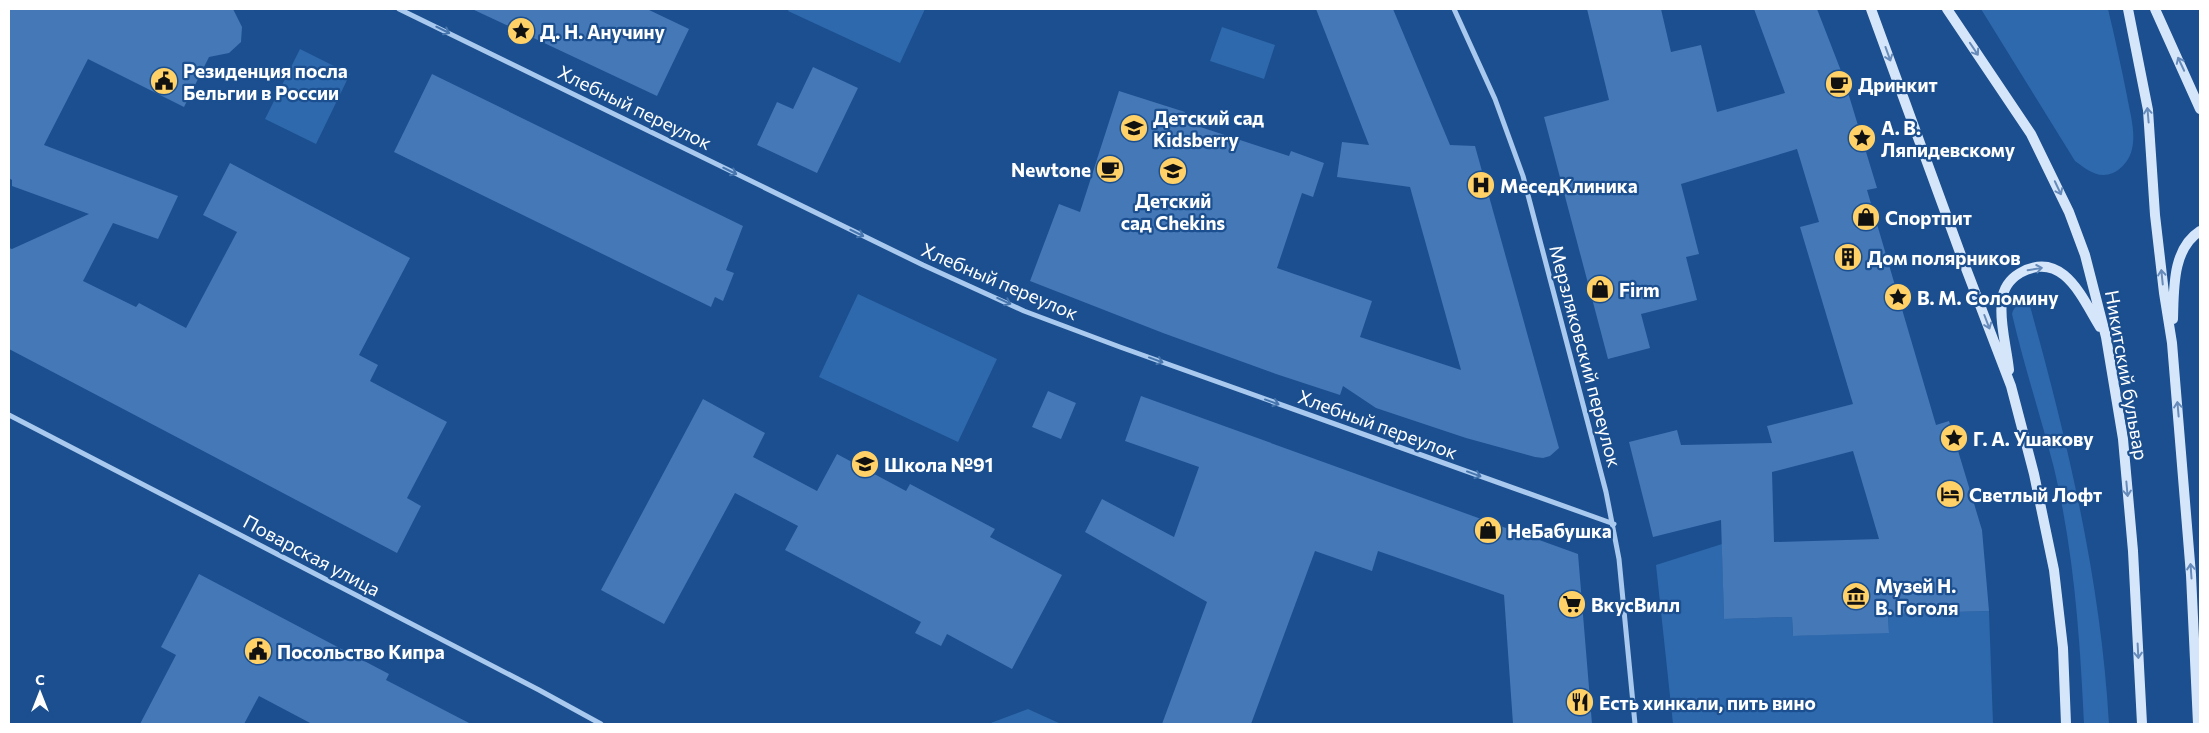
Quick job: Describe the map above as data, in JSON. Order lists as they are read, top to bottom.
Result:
{
  "streets": {
    "main road": ["Никитский бульвар"],
    "street": ["Хлебный переулок", "Мерзляковский переулок", "Поварская улица"]
  },
  "crossings": [
    ["Хлебный переулок", "Мерзляковский переулок"]
  ],
  "one_way": ["Хлебный переулок"],
  "places": {
    "place": [
      "Д. Н. Анучину",
      "А. В. Ляпидевскому",
      "В. М. Соломину",
      "Г. А. Ушакову"
    ],
    "public building": ["Резиденция посла Бельгии в России", "Посольство Кипра"],
    "cafe": ["Дринкит", "Newtone"],
    "school or university": ["Детский сад Kidsberry", "Детский сад Chekins", "Школа №91"],
    "hospital": ["МеседКлиника"],
    "shop": ["Спортпит", "Firm", "НеБабушка"],
    "building": ["Дом полярников"],
    "hotel": ["Светлый Лофт"],
    "museum": ["Музей Н. В. Гоголя"],
    "supermarket": ["ВкусВилл"],
    "restaurant": ["Есть хинкали, пить вино"]
  },
  "north": "top"
}
